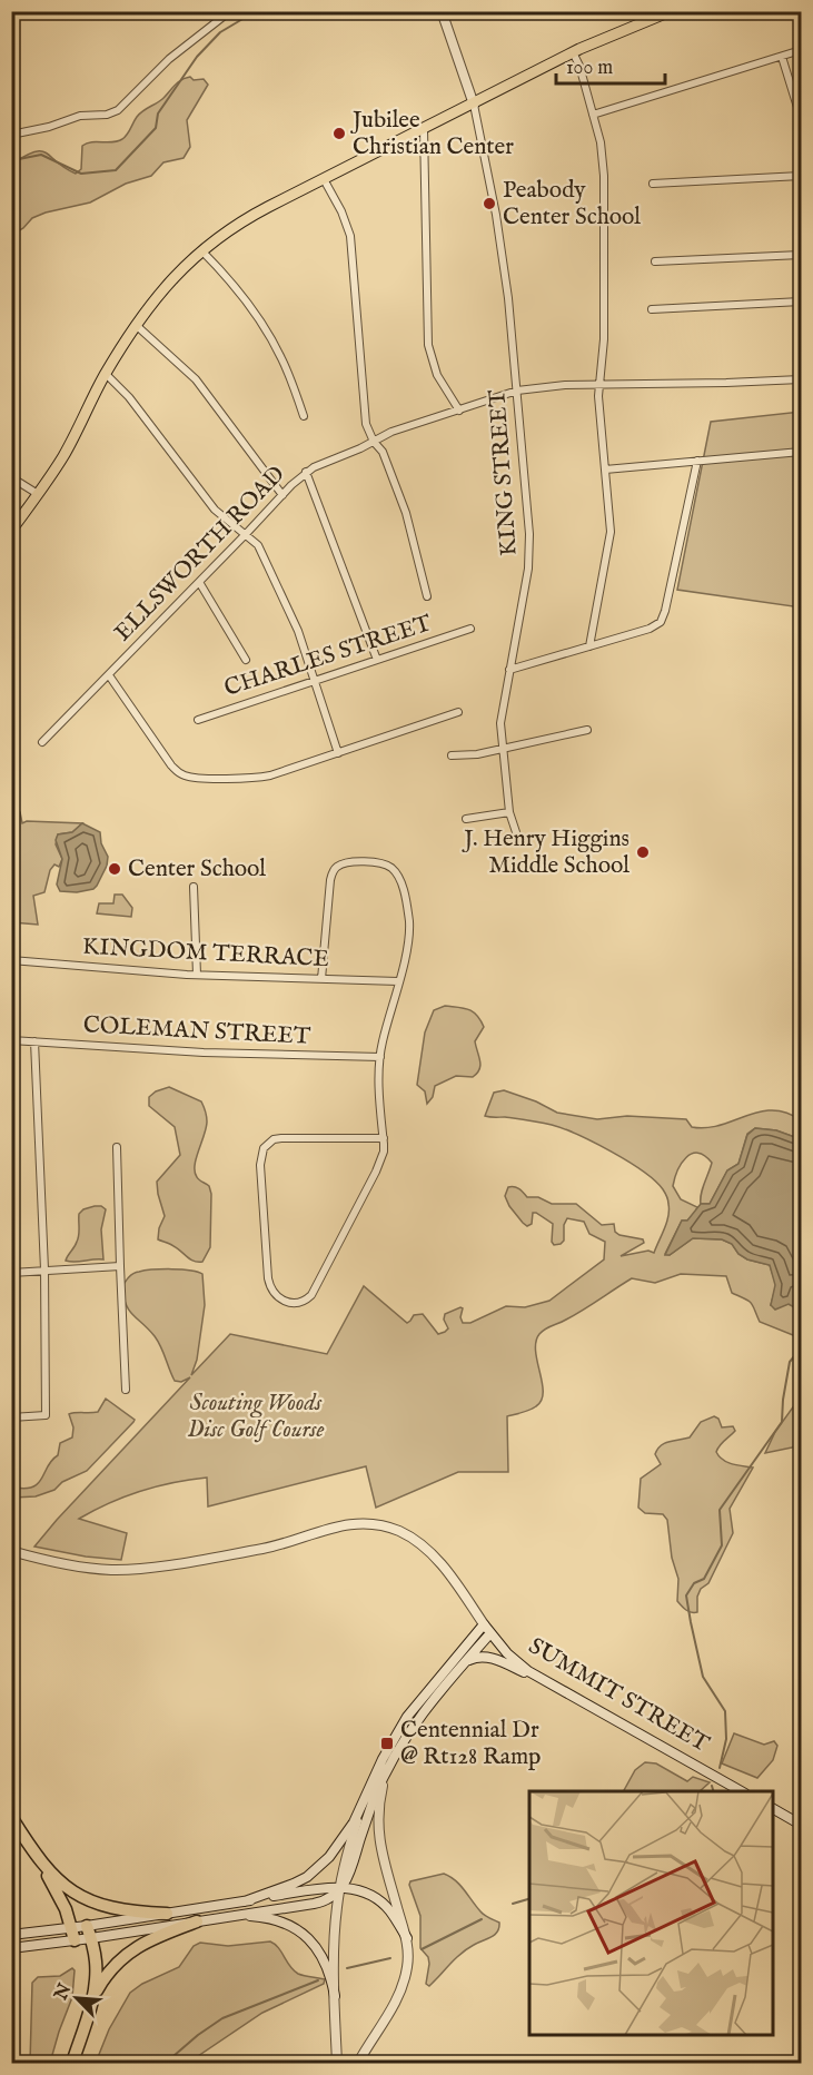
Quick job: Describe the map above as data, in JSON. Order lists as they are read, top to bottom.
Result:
{
  "streets": {
    "main road": ["SUMMIT STREET"],
    "street": [
      "KING STREET",
      "ELLSWORTH ROAD",
      "CHARLES STREET",
      "KINGDOM TERRACE",
      "COLEMAN STREET"
    ]
  },
  "crossings": [
    ["KING STREET", "ELLSWORTH ROAD"]
  ],
  "parks": ["Scouting Woods Disc Golf Course"],
  "places": {
    "other": [
      "Jubilee Christian Center",
      "Peabody Center School",
      "J. Henry Higgins Middle School",
      "Center School"
    ],
    "transit": ["Centennial Dr @ Rt128 Ramp"]
  },
  "scale_bar": "100 m",
  "north": "top left"
}
